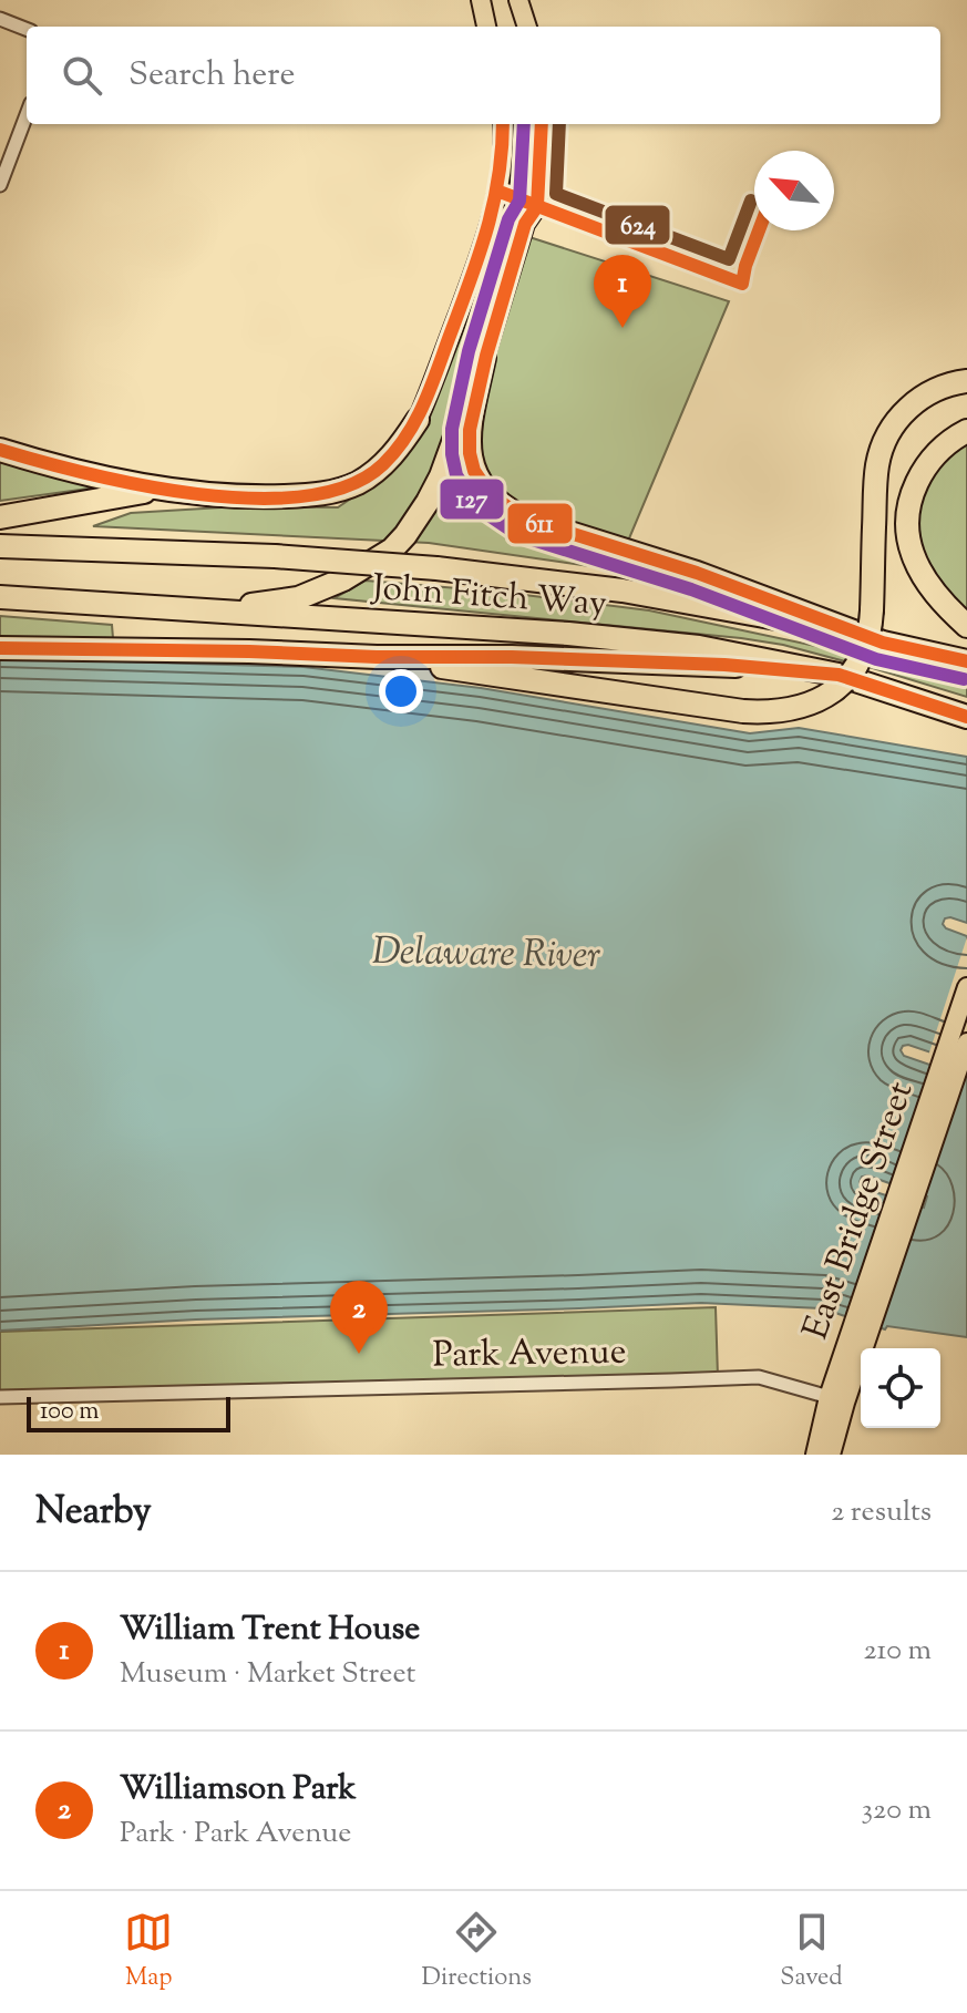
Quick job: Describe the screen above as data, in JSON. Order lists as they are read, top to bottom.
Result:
{
  "streets": {
    "highway": ["John Fitch Way"],
    "main road": ["East Bridge Street"],
    "street": ["Park Avenue"]
  },
  "crossings": [
    ["East Bridge Street", "Park Avenue"]
  ],
  "water": ["Delaware River"],
  "lines": ["transit line 611", "transit line 127", "transit line 624"],
  "scale_bar": "100 m",
  "north": "top left",
  "page": {
    "search": "Search here",
    "pins": ["1", "2"],
    "scale": "100 m",
    "heading": ["Nearby", "2 results"],
    "list": [
      {
        "mark": "1",
        "name": "William Trent House",
        "note": "Museum · Market Street",
        "value": "210 m"
      },
      {
        "mark": "2",
        "name": "Williamson Park",
        "note": "Park · Park Avenue",
        "value": "320 m"
      }
    ],
    "nav": ["Map", "Directions", "Saved"]
  }
}
